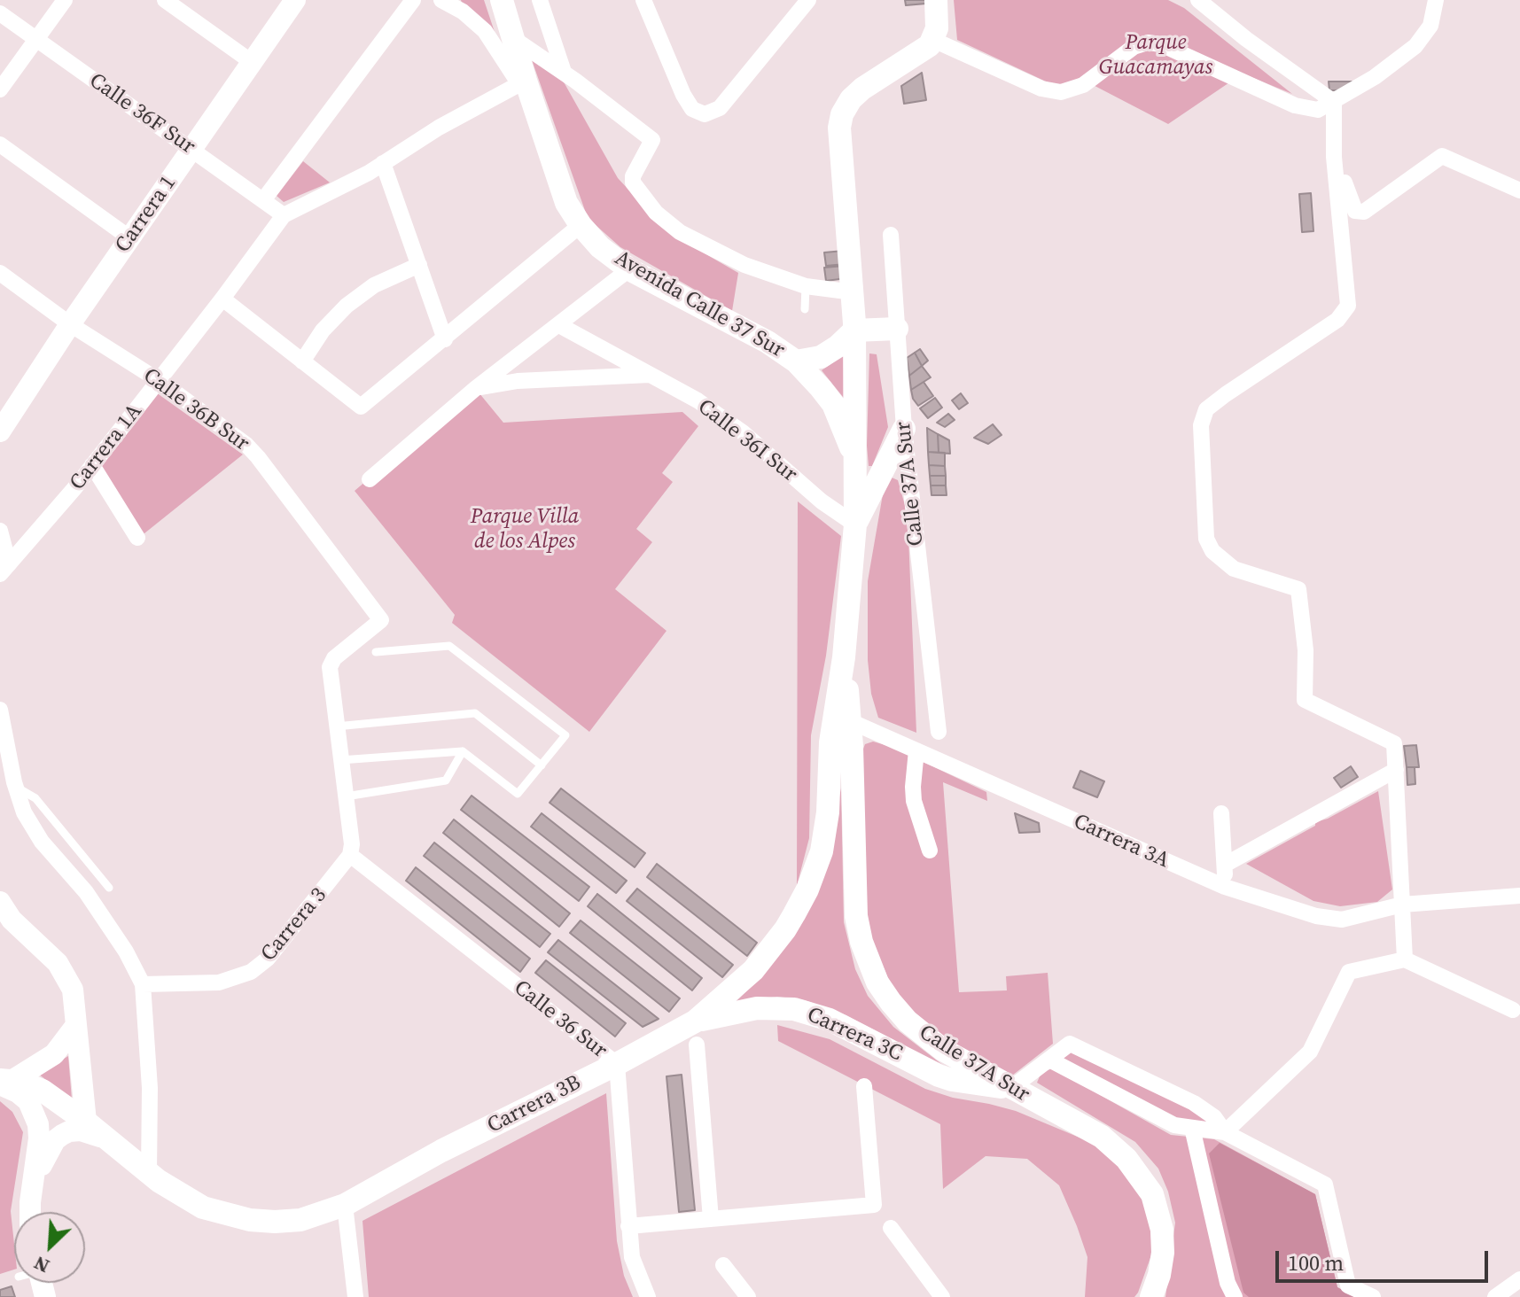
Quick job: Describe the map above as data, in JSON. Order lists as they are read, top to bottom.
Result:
{
  "streets": {
    "main road": [
      "Avenida Calle 37 Sur",
      "Calle 37A Sur",
      "Carrera 3C",
      "Carrera 3B"
    ],
    "street": [
      "Calle 36F Sur",
      "Carrera 1",
      "Calle 36B Sur",
      "Calle 36I Sur",
      "Carrera 1A",
      "Carrera 3A",
      "Carrera 3",
      "Calle 36 Sur"
    ]
  },
  "crossings": [
    ["Calle 36F Sur", "Carrera 1"],
    ["Calle 36F Sur", "Carrera 1A"],
    ["Carrera 1", "Calle 36B Sur"],
    ["Avenida Calle 37 Sur", "Calle 36I Sur"],
    ["Avenida Calle 37 Sur", "Calle 37A Sur"],
    ["Avenida Calle 37 Sur", "Carrera 3B"],
    ["Calle 36B Sur", "Carrera 1A"],
    ["Calle 37A Sur", "Carrera 3A"],
    ["Calle 37A Sur", "Carrera 3C"],
    ["Calle 37A Sur", "Carrera 3B"],
    ["Carrera 3", "Calle 36 Sur"],
    ["Calle 36 Sur", "Carrera 3B"],
    ["Carrera 3C", "Carrera 3B"]
  ],
  "parks": ["Parque Guacamayas", "Parque Villa de los Alpes"],
  "scale_bar": "100 m",
  "north": "bottom left"
}
